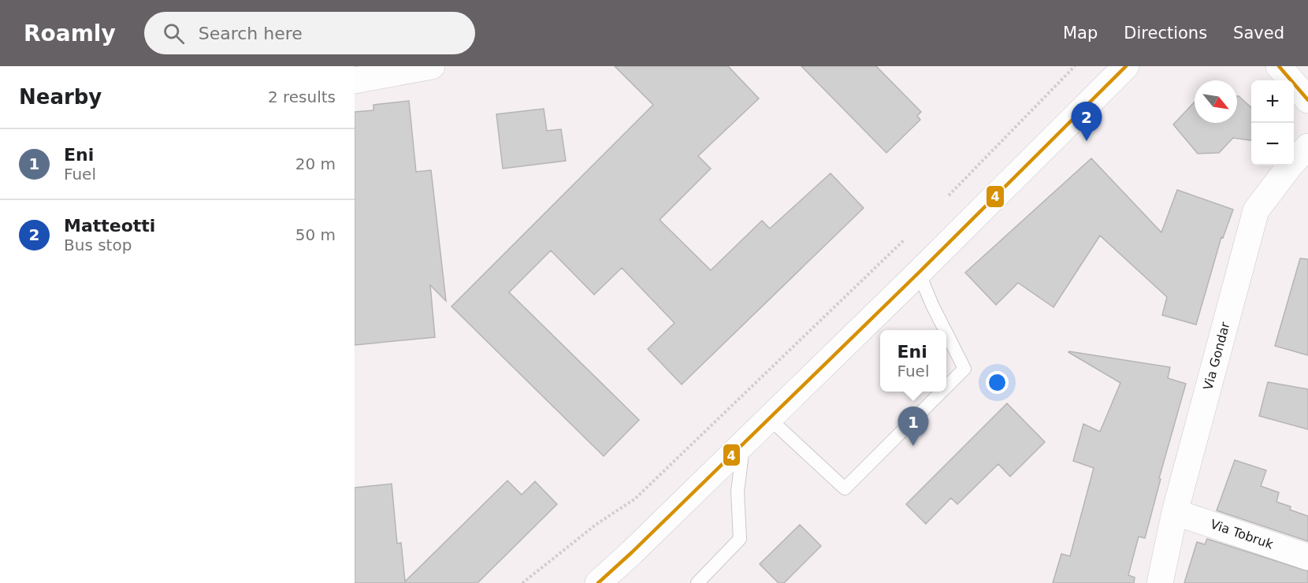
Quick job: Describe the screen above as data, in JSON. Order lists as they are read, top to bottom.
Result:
{
  "streets": {
    "street": ["Via Gondar", "Via Tobruk"]
  },
  "crossings": [
    ["Via Gondar", "Via Tobruk"]
  ],
  "lines": ["transit line 4"],
  "north": "bottom right",
  "page": {
    "header": "Roamly",
    "search": "Search here",
    "nav": ["Map", "Directions", "Saved"],
    "heading": ["Nearby", "2 results"],
    "map_buttons": ["+", "−"],
    "pins": ["2", "1"],
    "list": [
      {
        "mark": "1",
        "name": "Eni",
        "note": "Fuel",
        "value": "20 m"
      },
      {
        "mark": "2",
        "name": "Matteotti",
        "note": "Bus stop",
        "value": "50 m"
      }
    ],
    "popup": ["Eni", "Fuel"]
  }
}
